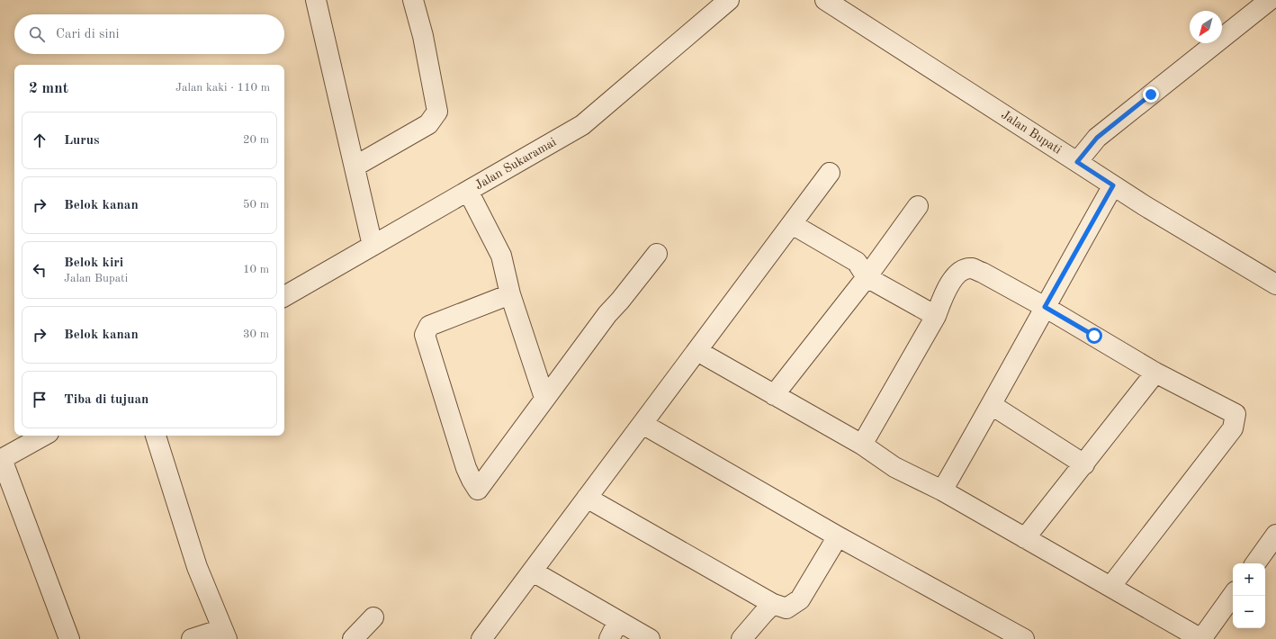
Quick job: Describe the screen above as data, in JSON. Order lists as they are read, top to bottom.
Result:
{
  "streets": {
    "street": ["Jalan Bupati", "Jalan Sukaramai"]
  },
  "north": "bottom left",
  "page": {
    "search": "Cari di sini",
    "heading": ["2 mnt", "Jalan kaki · 110 m"],
    "list": [
      ["Lurus", "20 m"],
      ["Belok kanan", "50 m"],
      ["Belok kiri", "Jalan Bupati", "10 m"],
      ["Belok kanan", "30 m"],
      "Tiba di tujuan"
    ],
    "map_buttons": ["+", "−"]
  }
}
